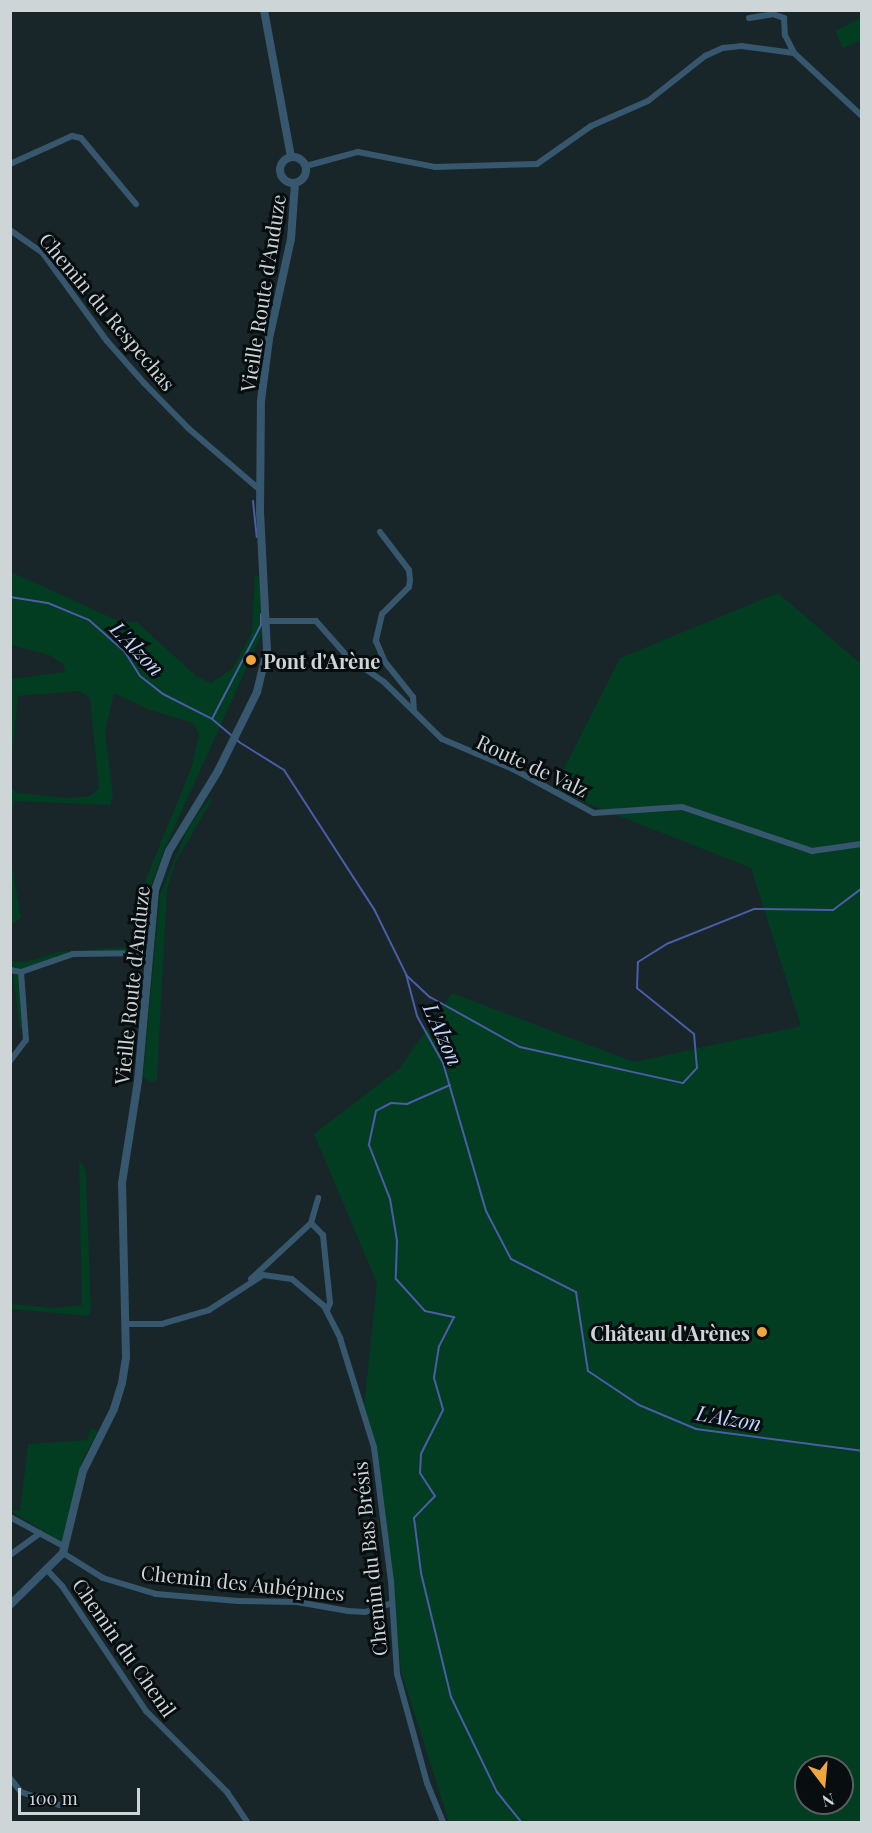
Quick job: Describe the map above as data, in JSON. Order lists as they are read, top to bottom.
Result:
{
  "streets": {
    "street": [
      "Vieille Route d'Anduze",
      "Chemin du Respechas",
      "Route de Valz",
      "Chemin du Bas Brésis",
      "Chemin des Aubépines",
      "Chemin du Chenil"
    ]
  },
  "crossings": [
    ["Vieille Route d'Anduze", "Chemin du Respechas"],
    ["Vieille Route d'Anduze", "Route de Valz"],
    ["Vieille Route d'Anduze", "Chemin du Bas Brésis"],
    ["Vieille Route d'Anduze", "Chemin des Aubépines"],
    ["Vieille Route d'Anduze", "Chemin du Chenil"],
    ["Chemin du Bas Brésis", "Chemin des Aubépines"]
  ],
  "water": ["L'Alzon"],
  "places": ["Pont d'Arène", "Château d'Arènes"],
  "scale_bar": "100 m",
  "north": "bottom"
}
